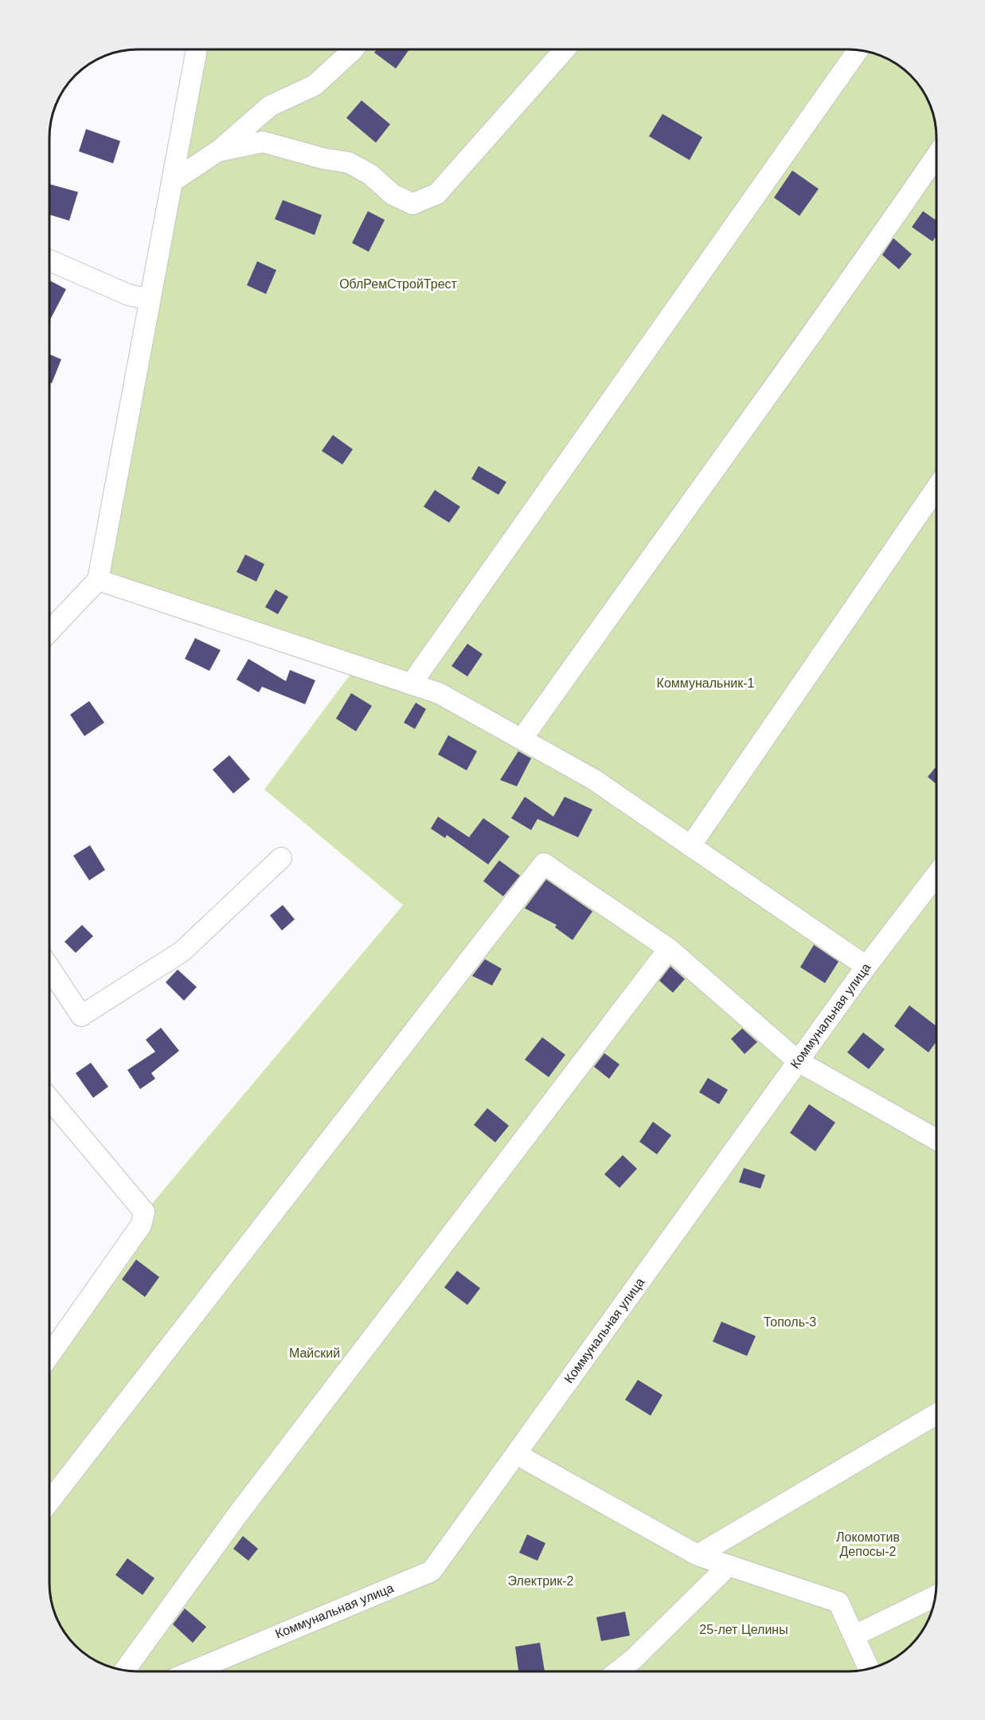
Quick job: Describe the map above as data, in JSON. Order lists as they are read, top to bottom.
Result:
{
  "streets": {
    "lane": ["Коммунальная улица"]
  },
  "parks": [
    "ОблРемСтройТрест",
    "Коммунальник-1",
    "Тополь-3",
    "Майский",
    "Локомотив Депосы-2",
    "Электрик-2",
    "25-лет Целины"
  ]
}
